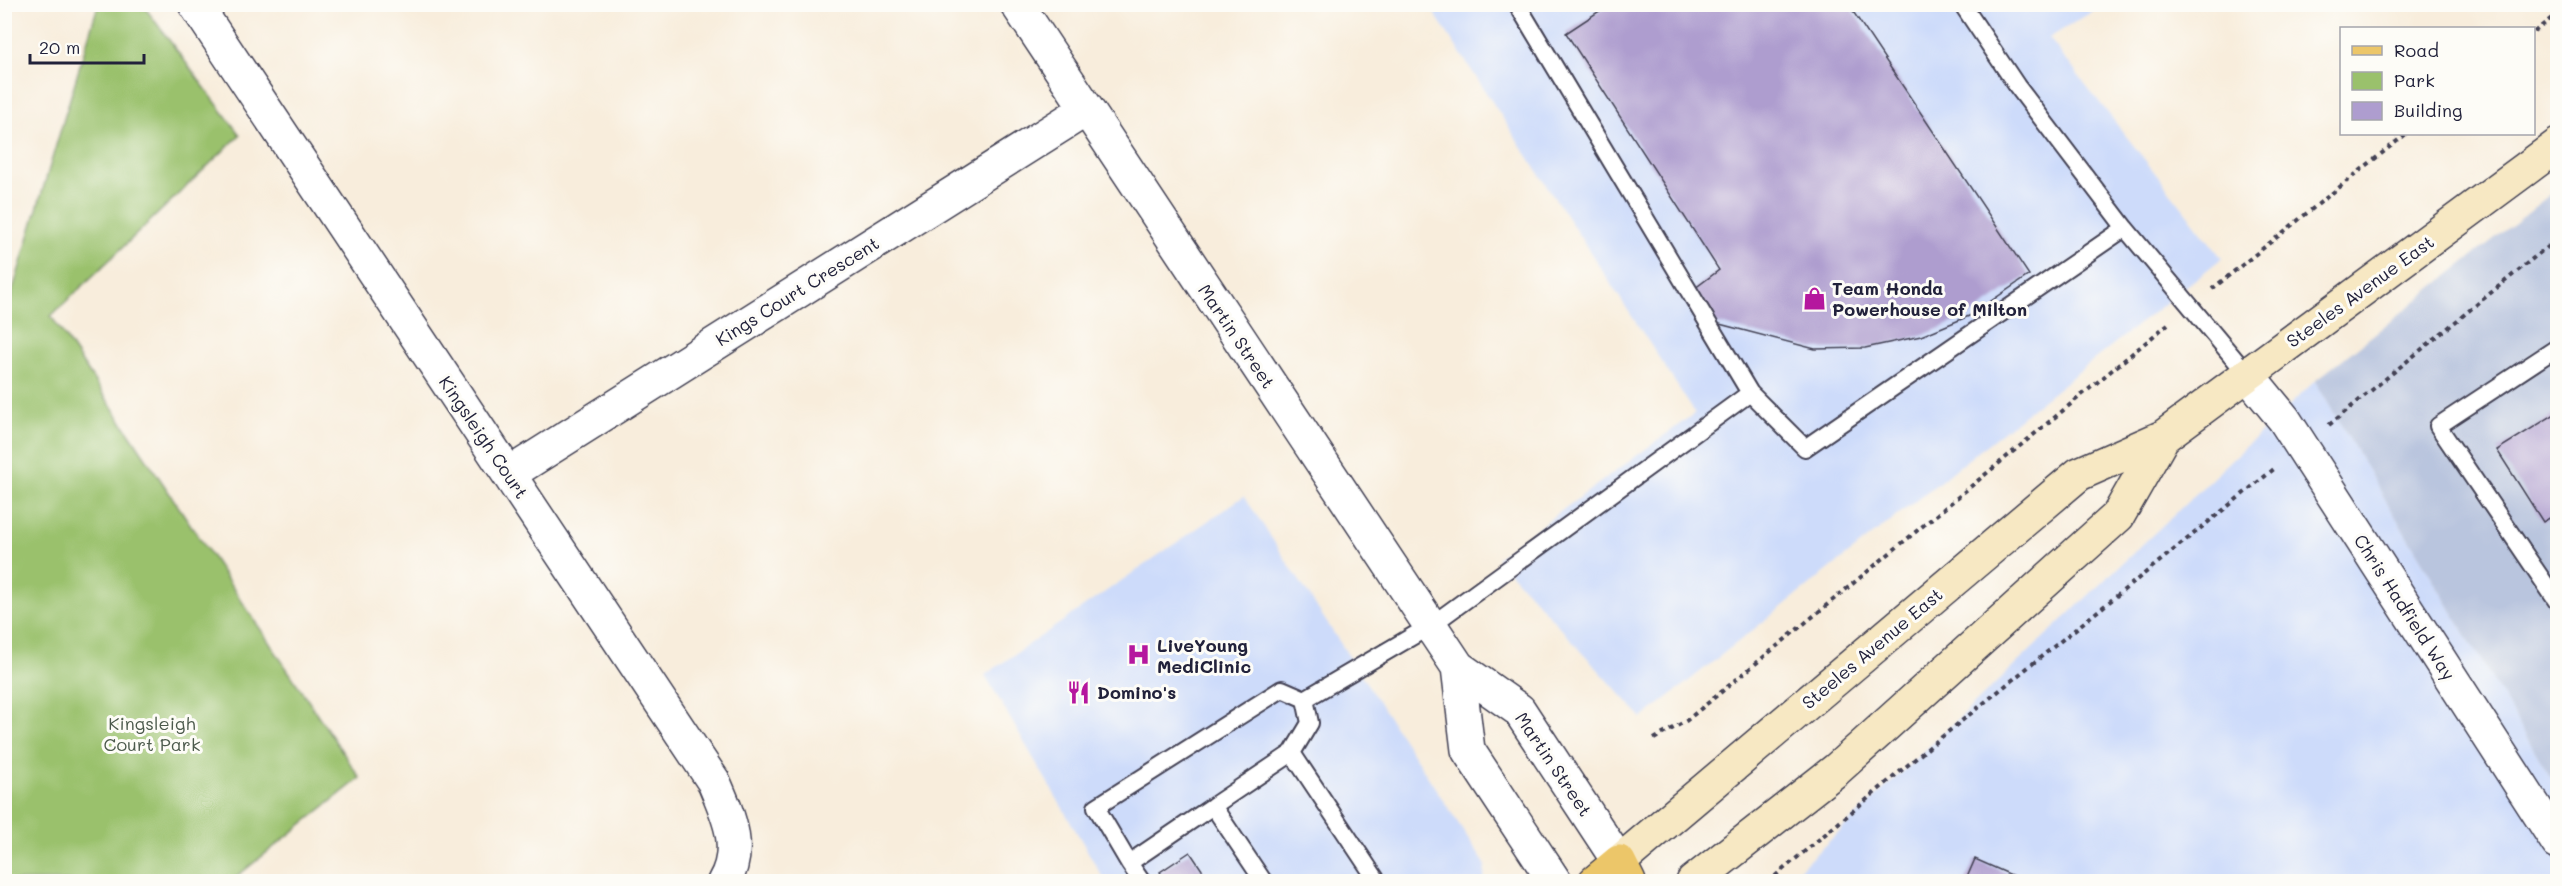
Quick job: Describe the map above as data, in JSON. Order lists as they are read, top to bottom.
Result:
{
  "streets": {
    "main road": ["Steeles Avenue East"],
    "street": [
      "Kings Court Crescent",
      "Martin Street",
      "Kingsleigh Court",
      "Chris Hadfield Way"
    ]
  },
  "crossings": [
    ["Kings Court Crescent", "Martin Street"],
    ["Kings Court Crescent", "Kingsleigh Court"],
    ["Steeles Avenue East", "Martin Street"],
    ["Steeles Avenue East", "Chris Hadfield Way"]
  ],
  "parks": ["Kingsleigh Court Park"],
  "places": {
    "shop": ["Team Honda Powerhouse of Milton"],
    "hospital": ["LiveYoung MediClinic"],
    "restaurant": ["Domino's"]
  },
  "legend": ["Road", "Park", "Building"],
  "scale_bar": "20 m"
}
